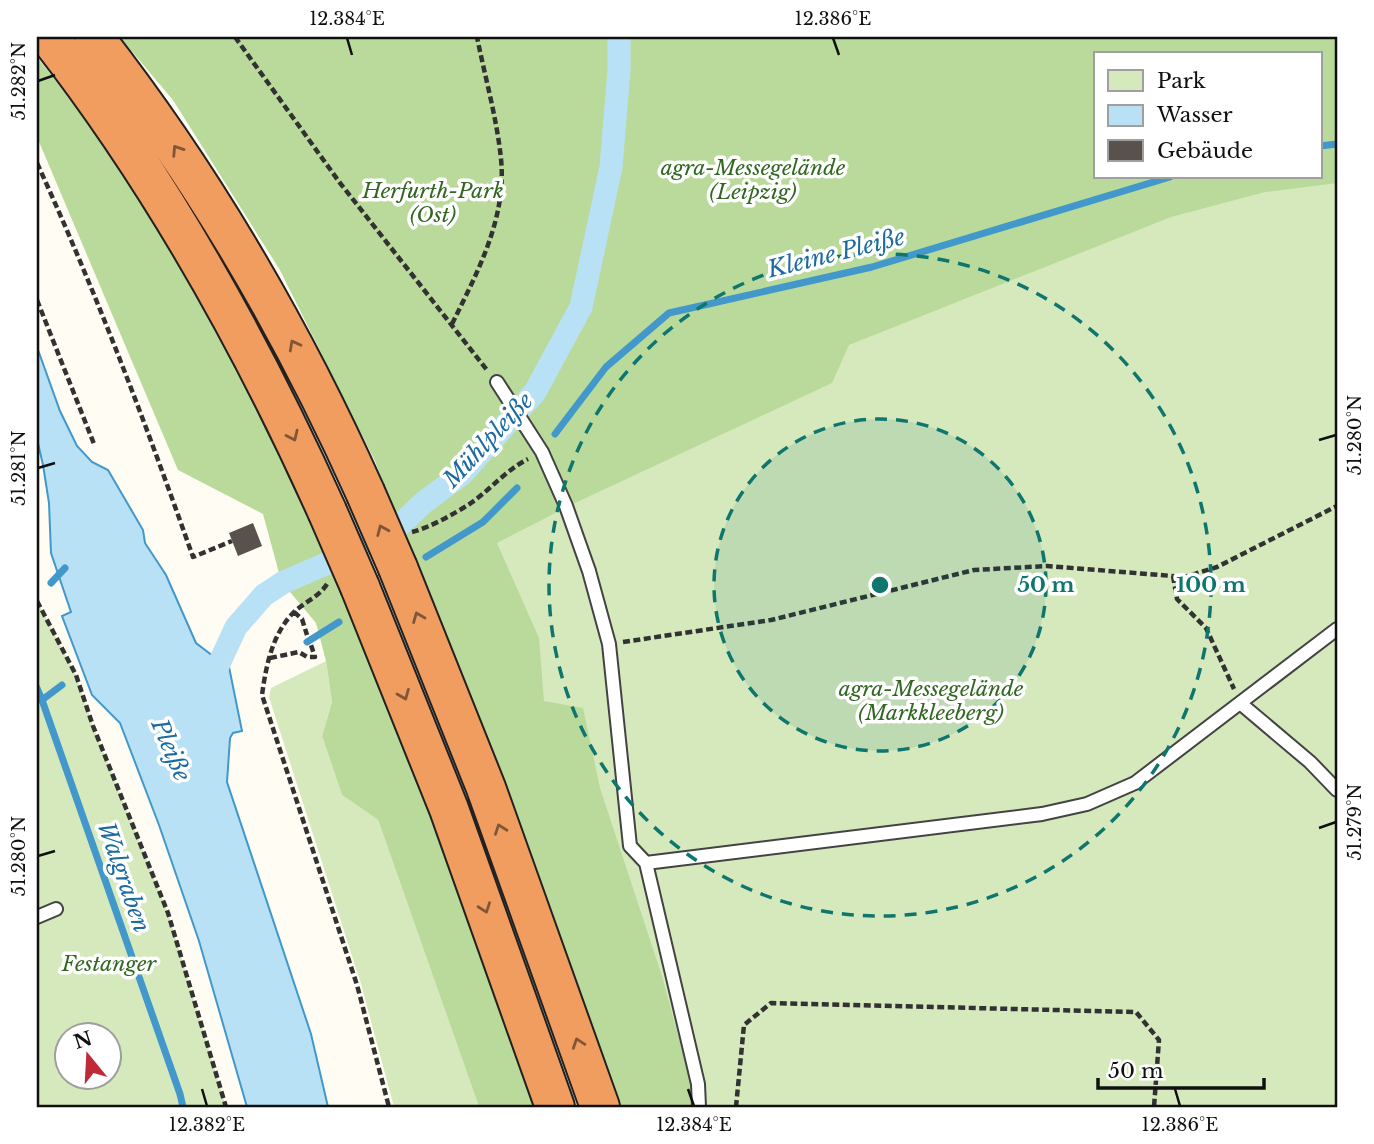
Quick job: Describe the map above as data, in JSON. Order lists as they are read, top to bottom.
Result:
{
  "water": [
    "Kleine Pleiße",
    "Mühlpleiße",
    "Pleiße",
    "Walgraben"
  ],
  "parks": [
    "agra-Messegelände (Leipzig)",
    "Herfurth-Park (Ost)",
    "agra-Messegelände (Markkleeberg)",
    "Festanger"
  ],
  "legend": ["Park", "Wasser", "Gebäude"],
  "scale_bar": "50 m",
  "north": "top",
  "coordinates": [
    "12.384°E",
    "12.386°E",
    "51.282°N",
    "51.280°N",
    "51.281°N",
    "51.279°N",
    "12.382°E"
  ],
  "rings": ["50 m", "100 m"]
}
